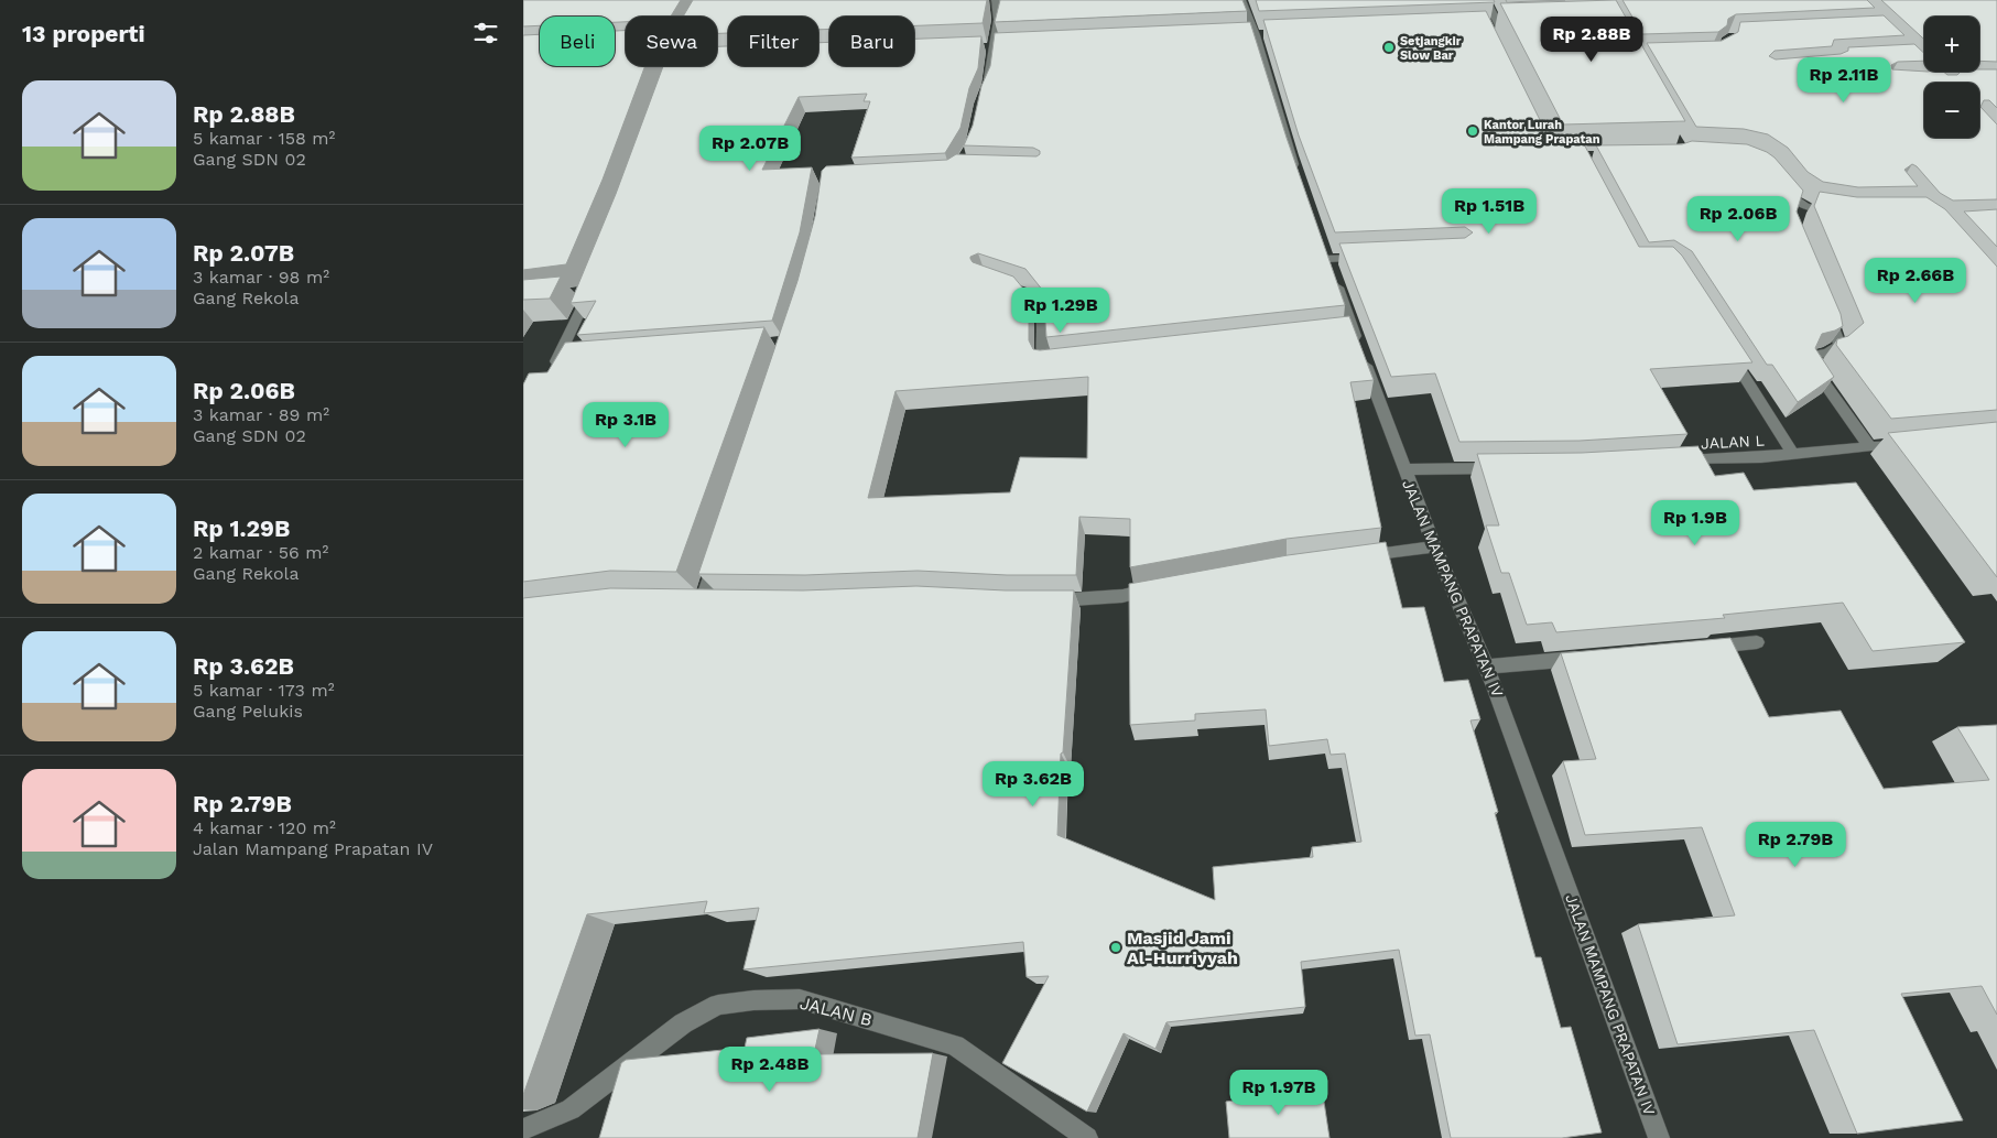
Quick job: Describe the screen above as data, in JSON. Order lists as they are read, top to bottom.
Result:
{
  "streets": {
    "street": ["JALAN L", "JALAN MAMPANG PRAPATAN IV", "JALAN B"]
  },
  "places": ["Setjangkir Slow Bar", "Kantor Lurah Mampang Prapatan", "Masjid Jami Al-Hurriyyah"],
  "page": {
    "heading": "13 properti",
    "map_buttons": ["+", "−"],
    "price": [
      "Rp 2.88B",
      "Rp 2.11B",
      "Rp 2.07B",
      "Rp 1.51B",
      "Rp 2.06B",
      "Rp 2.66B",
      "Rp 1.29B",
      "Rp 3.1B",
      "Rp 1.9B",
      "Rp 3.62B",
      "Rp 2.79B",
      "Rp 2.48B",
      "Rp 1.97B"
    ],
    "chip": [
      "Beli",
      "Sewa",
      "Filter",
      "Baru"
    ],
    "list": [
      {
        "name": "Rp 2.88B",
        "note": "5 kamar · 158 m² · Gang SDN 02"
      },
      {
        "name": "Rp 2.07B",
        "note": "3 kamar · 98 m² · Gang Rekola"
      },
      {
        "name": "Rp 2.06B",
        "note": "3 kamar · 89 m² · Gang SDN 02"
      },
      {
        "name": "Rp 1.29B",
        "note": "2 kamar · 56 m² · Gang Rekola"
      },
      {
        "name": "Rp 3.62B",
        "note": "5 kamar · 173 m² · Gang Pelukis"
      },
      {
        "name": "Rp 2.79B",
        "note": "4 kamar · 120 m² · Jalan Mampang Prapatan IV"
      }
    ]
  }
}
